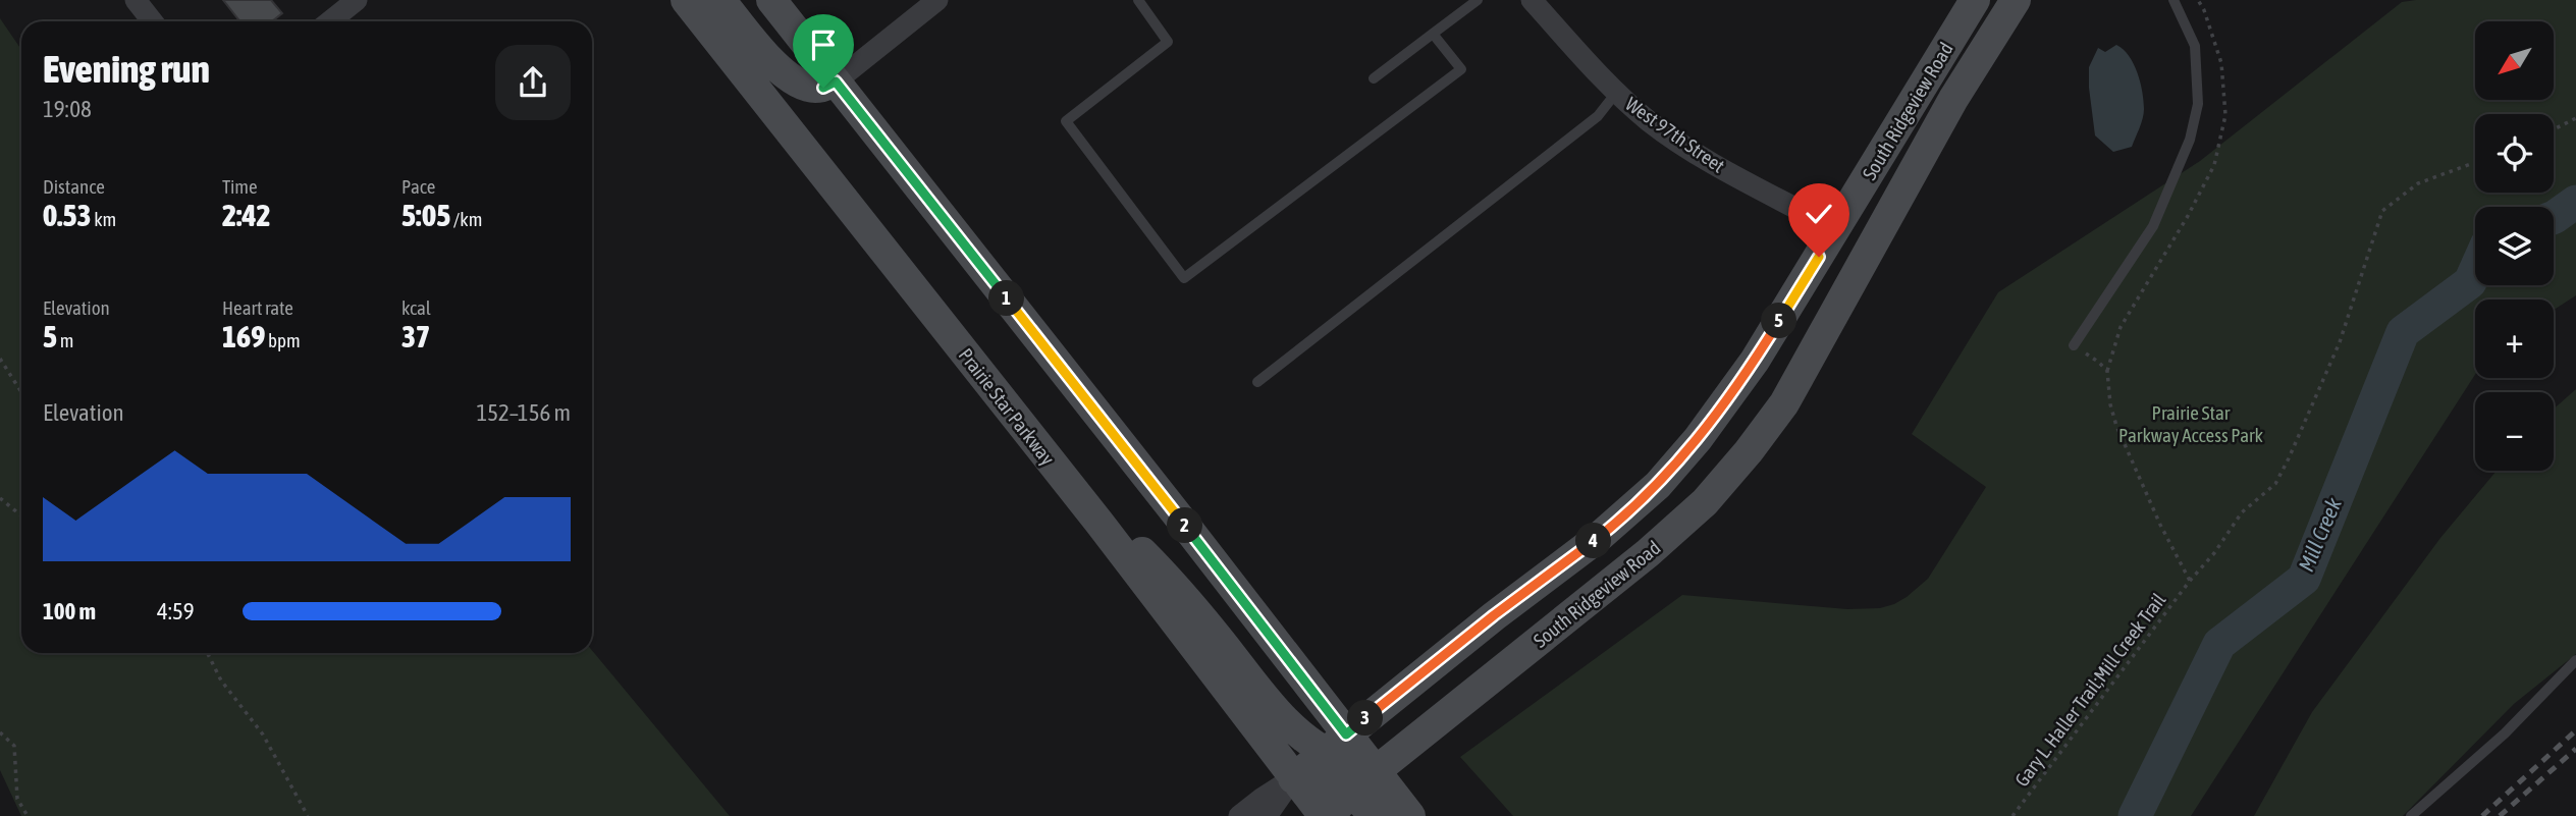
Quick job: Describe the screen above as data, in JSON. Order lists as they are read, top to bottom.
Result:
{
  "streets": {
    "main road": ["South Ridgeview Road", "Prairie Star Parkway"],
    "street": ["West 97th Street"],
    "path": ["Gary L. Haller Trail;Mill Creek Trail"]
  },
  "crossings": [
    ["South Ridgeview Road", "Prairie Star Parkway"]
  ],
  "water": ["Mill Creek"],
  "parks": ["Prairie Star Parkway Access Park"],
  "north": "bottom left",
  "page": {
    "map_buttons": ["+", "−"],
    "heading": ["Evening run", "19:08"],
    "stats": [
      ["Distance", "0.53 km"],
      ["Time", "2:42"],
      ["Pace", "5:05 /km"],
      ["Elevation", "5 m"],
      ["Heart rate", "169 bpm"],
      ["kcal", "37"]
    ],
    "pins": [
      "1",
      "5",
      "2",
      "4",
      "3"
    ],
    "chart": ["Elevation", "152–156 m"],
    "list": [
      {
        "name": "100 m",
        "note": "4:59"
      }
    ]
  }
}
